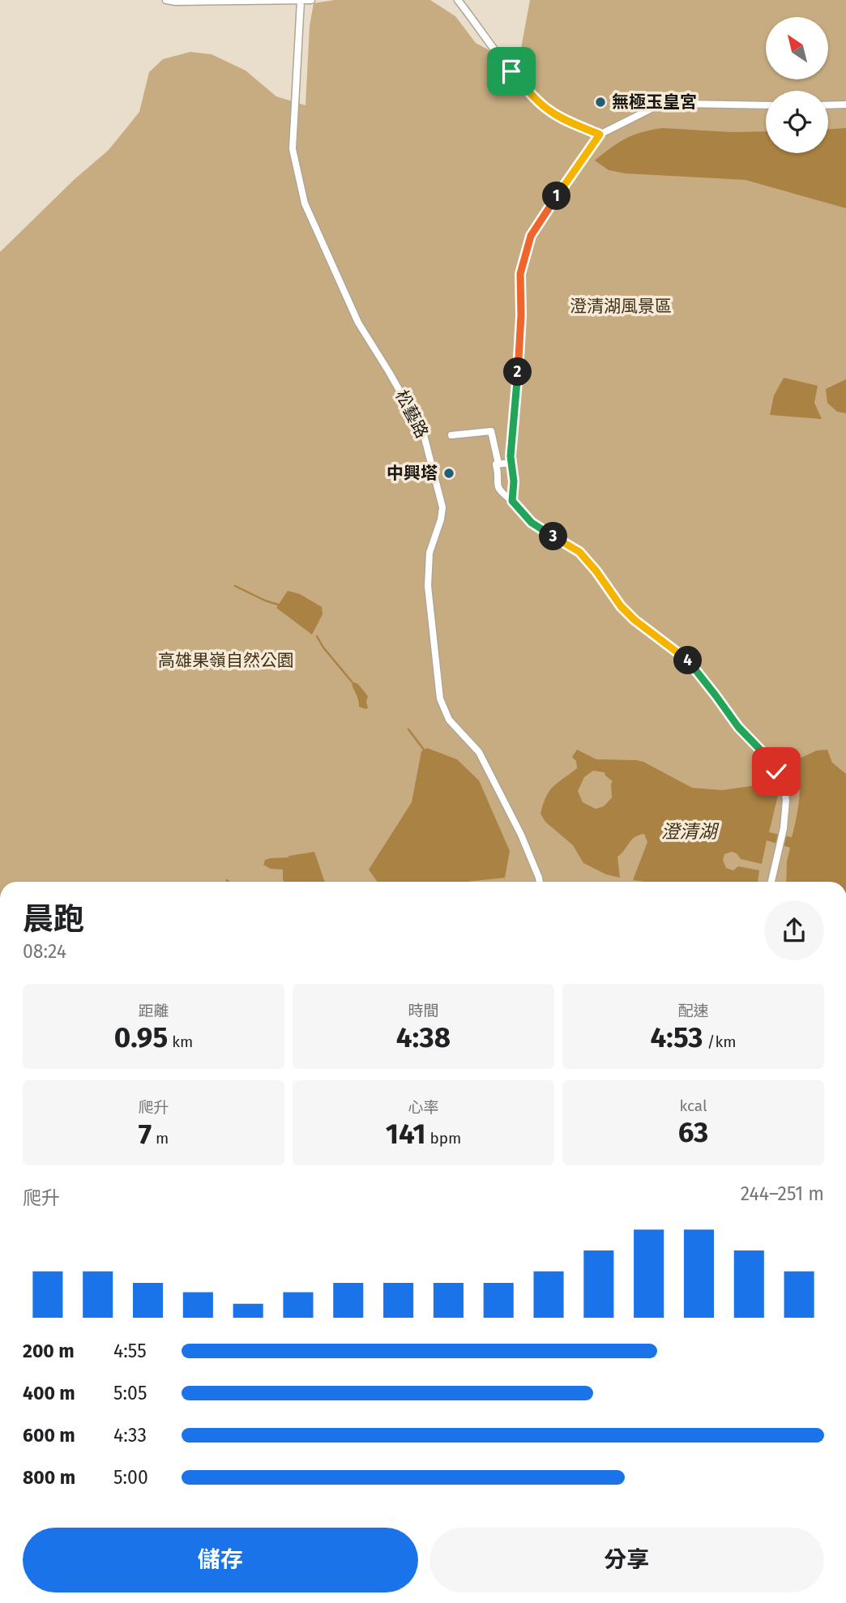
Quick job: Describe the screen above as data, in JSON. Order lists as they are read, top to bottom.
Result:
{
  "streets": {
    "street": ["松藝路"]
  },
  "water": ["澄清湖"],
  "parks": ["澄清湖風景區", "高雄果嶺自然公園"],
  "places": ["無極玉皇宮", "中興塔"],
  "north": "top left",
  "page": {
    "pins": [
      "1",
      "2",
      "3",
      "4"
    ],
    "heading": ["晨跑", "08:24"],
    "stats": [
      ["距離", "0.95 km"],
      ["時間", "4:38"],
      ["配速", "4:53 /km"],
      ["爬升", "7 m"],
      ["心率", "141 bpm"],
      ["kcal", "63"]
    ],
    "chart": ["爬升", "244–251 m"],
    "list": [
      {
        "name": "200 m",
        "note": "4:55"
      },
      {
        "name": "400 m",
        "note": "5:05"
      },
      {
        "name": "600 m",
        "note": "4:33"
      },
      {
        "name": "800 m",
        "note": "5:00"
      }
    ],
    "buttons": ["儲存", "分享"]
  }
}
